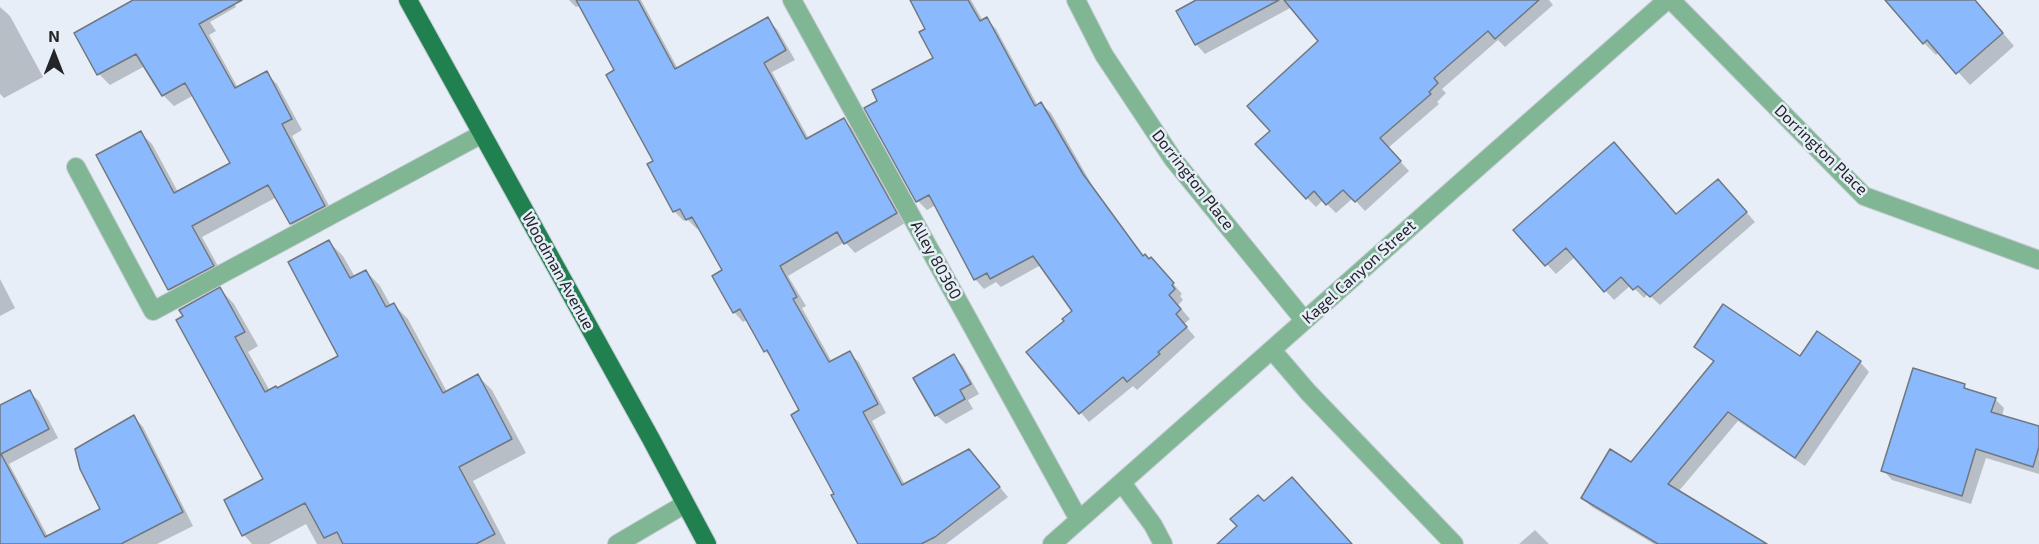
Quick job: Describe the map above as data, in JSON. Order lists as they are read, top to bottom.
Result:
{
  "streets": {
    "main road": ["Woodman Avenue"],
    "street": ["Dorrington Place", "Alley 80360", "Kagel Canyon Street"]
  },
  "crossings": [
    ["Dorrington Place", "Kagel Canyon Street"],
    ["Alley 80360", "Kagel Canyon Street"]
  ],
  "north": "top"
}
